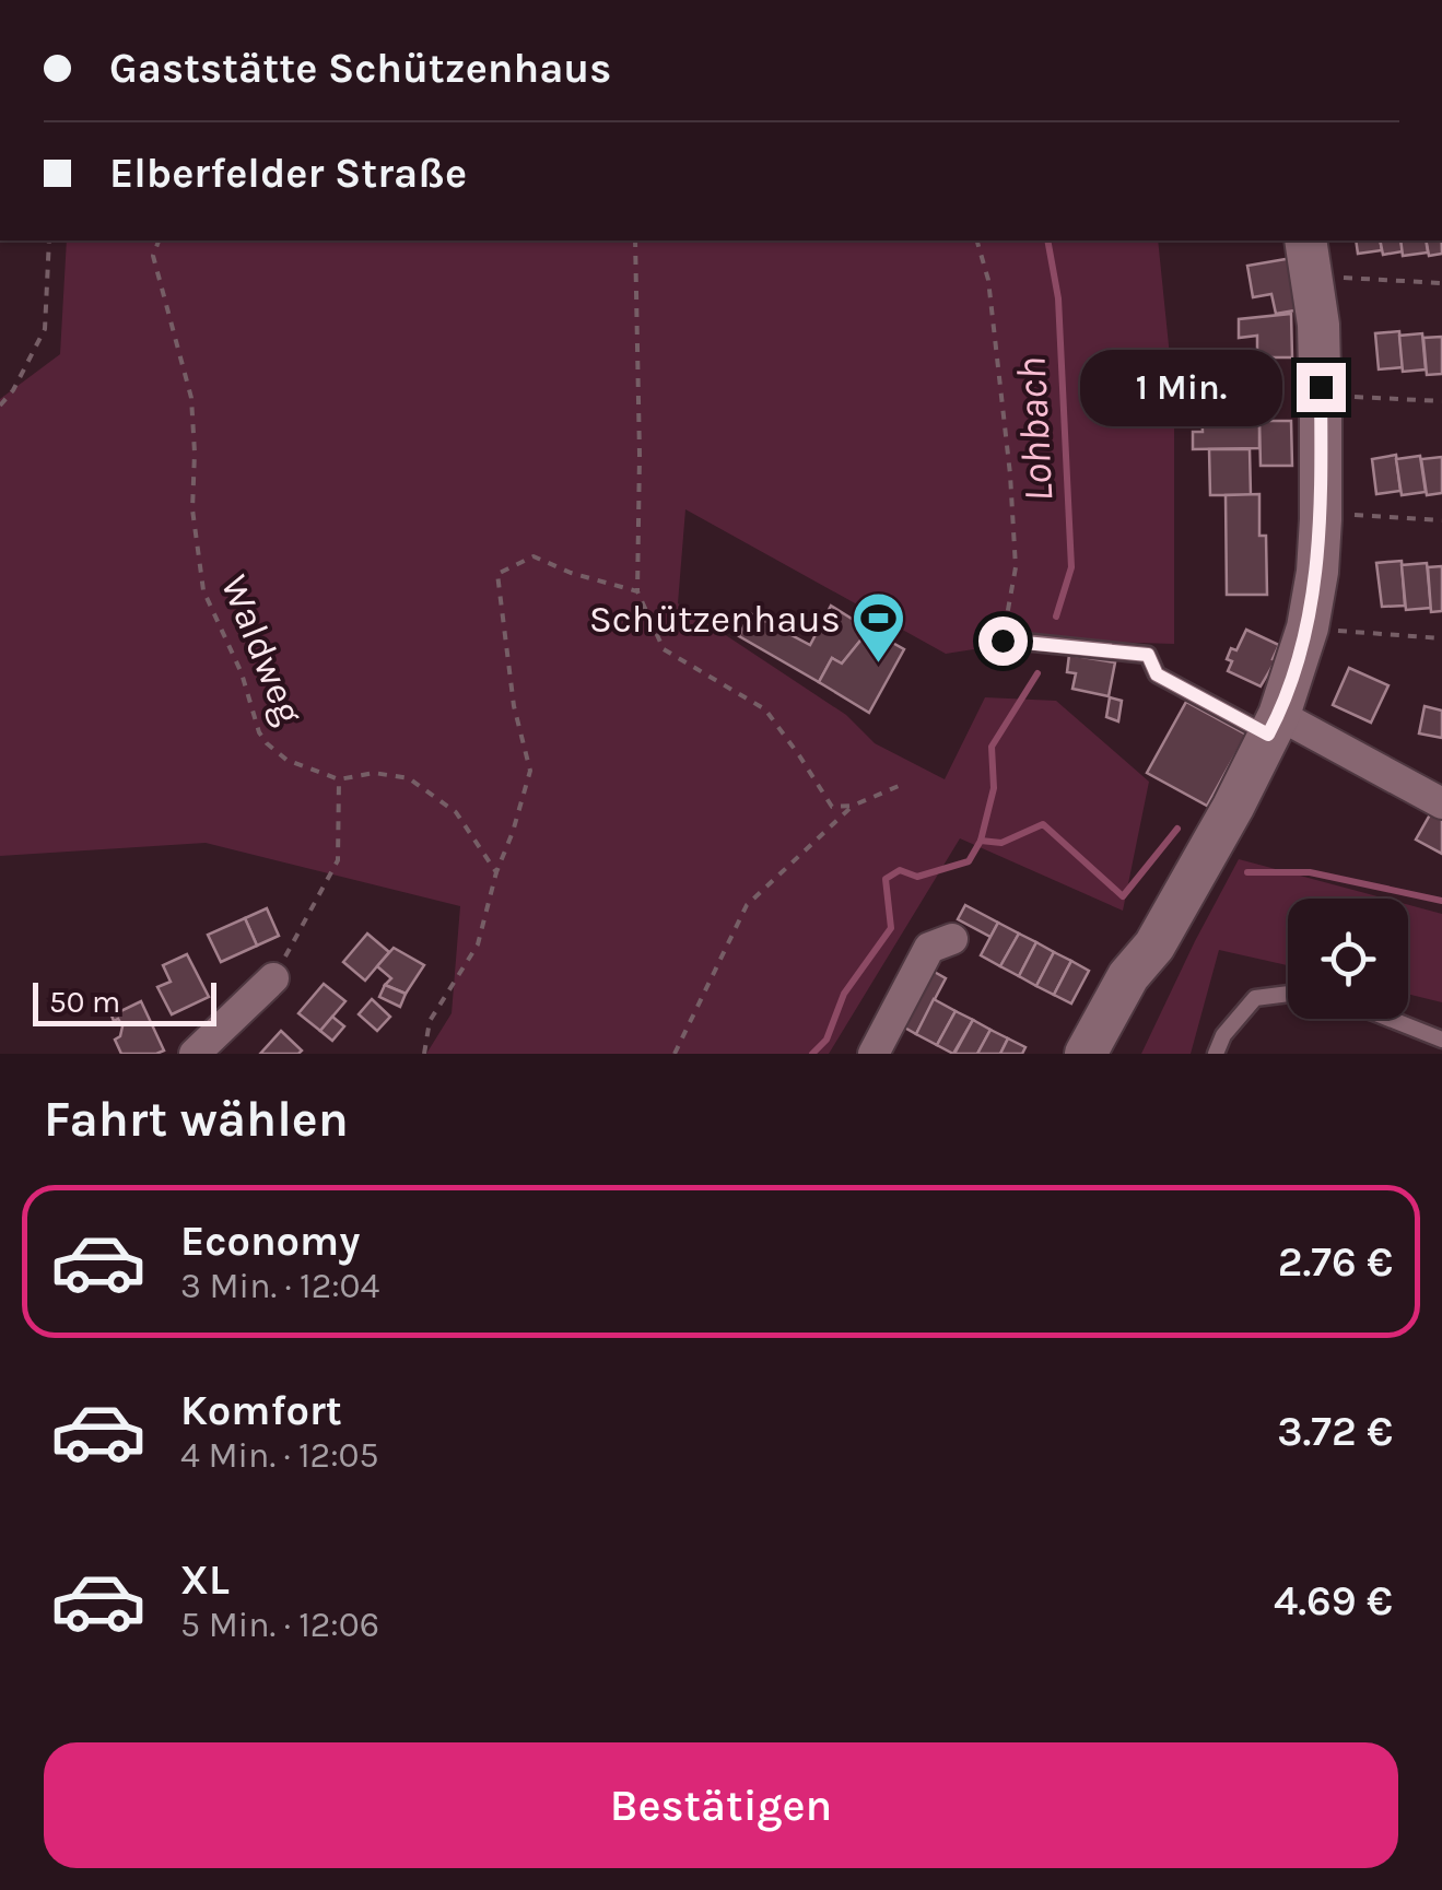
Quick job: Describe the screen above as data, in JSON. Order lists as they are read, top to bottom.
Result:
{
  "streets": {
    "path": ["Waldweg"]
  },
  "water": ["Lohbach"],
  "places": {
    "sports": ["Schützenhaus"]
  },
  "scale_bar": "50 m",
  "page": {
    "banner": ["Gaststätte Schützenhaus", "Elberfelder Straße"],
    "bubble": "1 Min.",
    "scale": "50 m",
    "heading": "Fahrt wählen",
    "list": [
      {
        "name": "Economy",
        "note": "3 Min. · 12:04",
        "value": "2.76 €"
      },
      {
        "name": "Komfort",
        "note": "4 Min. · 12:05",
        "value": "3.72 €"
      },
      {
        "name": "XL",
        "note": "5 Min. · 12:06",
        "value": "4.69 €"
      }
    ],
    "buttons": "Bestätigen"
  }
}
